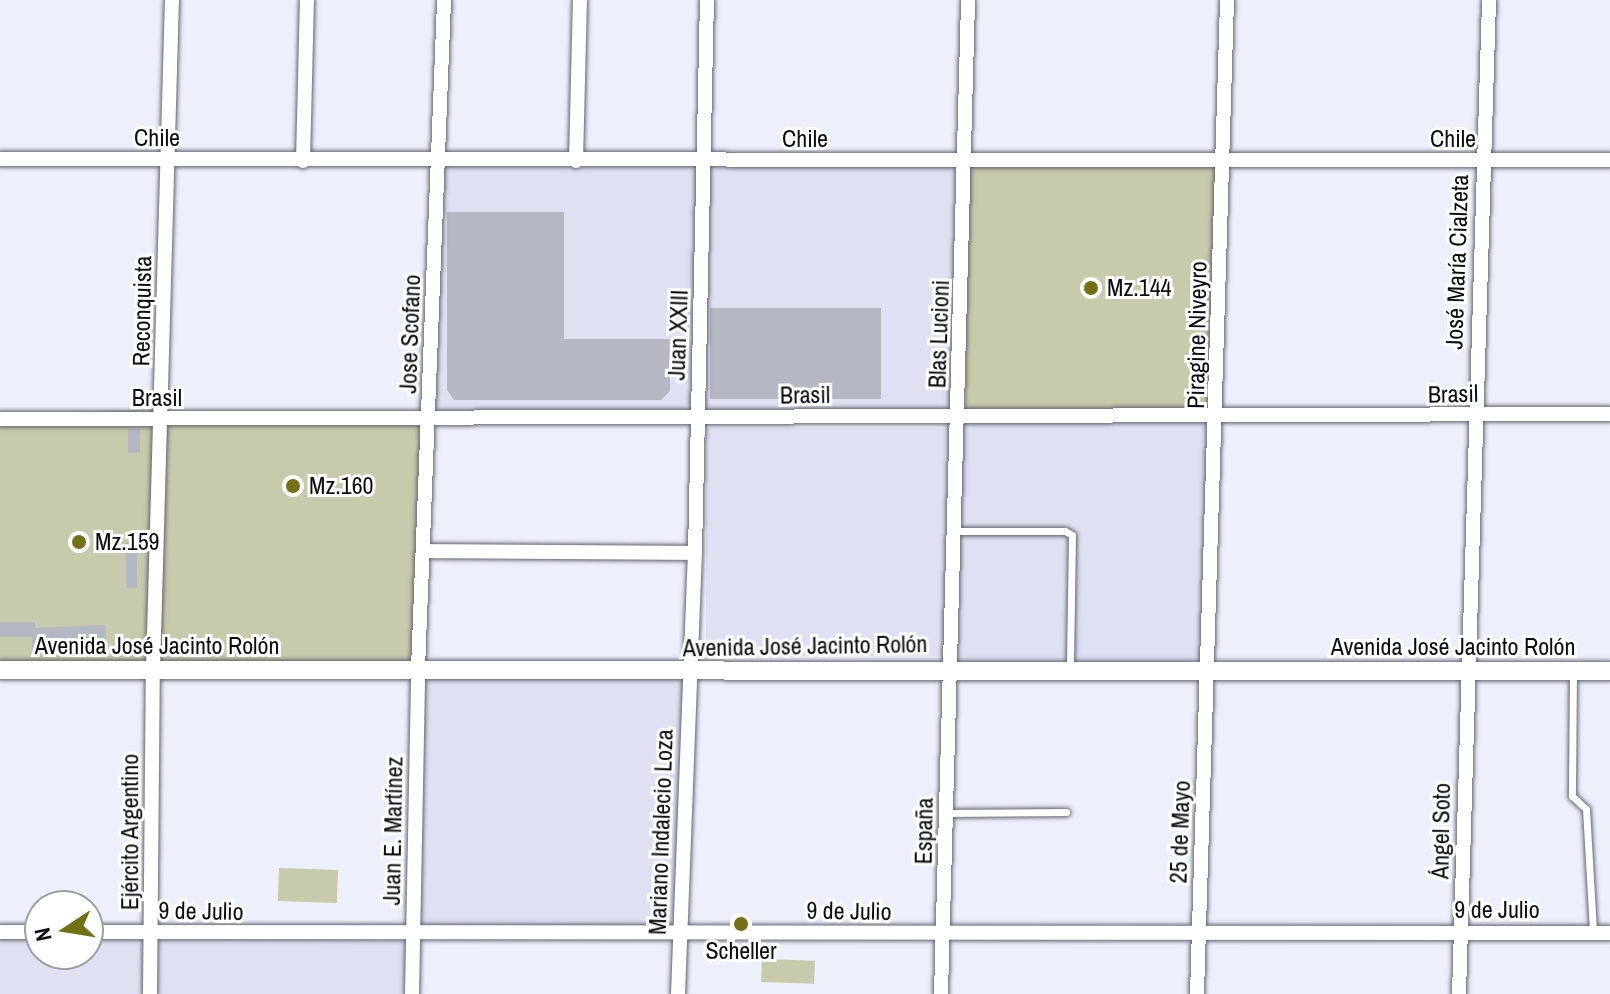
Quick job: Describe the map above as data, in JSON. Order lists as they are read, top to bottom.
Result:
{
  "streets": {
    "street": [
      "Chile",
      "José María Cialzeta",
      "Reconquista",
      "Jose Scofano",
      "Blas Lucioni",
      "Juan XXIII",
      "Piragine Niveyro",
      "Brasil",
      "Avenida José Jacinto Rolón",
      "Juan E. Martínez",
      "España",
      "Ángel Soto",
      "Ejército Argentino",
      "Mariano Indalecio Loza",
      "25 de Mayo",
      "9 de Julio"
    ]
  },
  "crossings": [
    ["Chile", "José María Cialzeta"],
    ["Chile", "Reconquista"],
    ["Chile", "Jose Scofano"],
    ["Chile", "Blas Lucioni"],
    ["Chile", "Juan XXIII"],
    ["Chile", "Piragine Niveyro"],
    ["José María Cialzeta", "Brasil"],
    ["José María Cialzeta", "Avenida José Jacinto Rolón"],
    ["José María Cialzeta", "Ángel Soto"],
    ["Reconquista", "Brasil"],
    ["Reconquista", "Avenida José Jacinto Rolón"],
    ["Reconquista", "Ejército Argentino"],
    ["Jose Scofano", "Brasil"],
    ["Jose Scofano", "Avenida José Jacinto Rolón"],
    ["Jose Scofano", "Juan E. Martínez"],
    ["Blas Lucioni", "Brasil"],
    ["Blas Lucioni", "Avenida José Jacinto Rolón"],
    ["Blas Lucioni", "España"],
    ["Juan XXIII", "Brasil"],
    ["Juan XXIII", "Avenida José Jacinto Rolón"],
    ["Juan XXIII", "Mariano Indalecio Loza"],
    ["Piragine Niveyro", "Brasil"],
    ["Piragine Niveyro", "Avenida José Jacinto Rolón"],
    ["Piragine Niveyro", "25 de Mayo"],
    ["Avenida José Jacinto Rolón", "Juan E. Martínez"],
    ["Avenida José Jacinto Rolón", "España"],
    ["Avenida José Jacinto Rolón", "Ángel Soto"],
    ["Avenida José Jacinto Rolón", "Ejército Argentino"],
    ["Avenida José Jacinto Rolón", "Mariano Indalecio Loza"],
    ["Avenida José Jacinto Rolón", "25 de Mayo"],
    ["Juan E. Martínez", "9 de Julio"],
    ["España", "9 de Julio"],
    ["Ángel Soto", "9 de Julio"],
    ["Ejército Argentino", "9 de Julio"],
    ["Mariano Indalecio Loza", "9 de Julio"],
    ["25 de Mayo", "9 de Julio"]
  ],
  "places": [
    "Mz.144",
    "Mz.160",
    "Mz.159",
    "Scheller"
  ],
  "north": "left"
}
